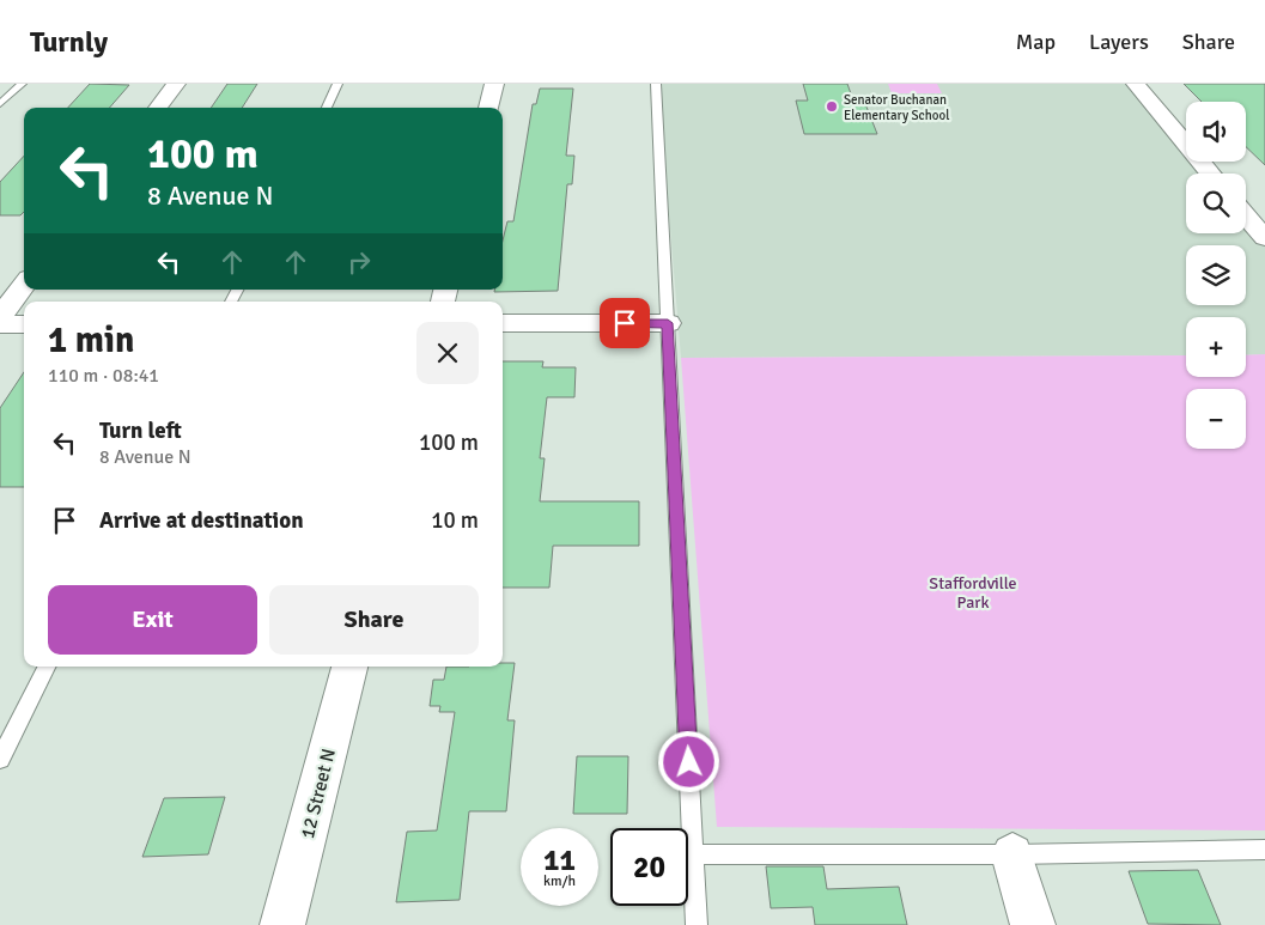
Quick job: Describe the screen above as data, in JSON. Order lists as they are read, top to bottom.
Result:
{
  "streets": {
    "street": ["12 Street N"]
  },
  "parks": ["Staffordville Park"],
  "places": ["Senator Buchanan Elementary School"],
  "page": {
    "header": "Turnly",
    "nav": ["Map", "Layers", "Share"],
    "map_buttons": ["+", "−"],
    "turn": ["100 m", "8 Avenue N"],
    "heading": ["1 min", "110 m · 08:41"],
    "list": [
      {
        "name": "Turn left",
        "note": "8 Avenue N",
        "value": "100 m"
      },
      {
        "name": "Arrive at destination",
        "value": "10 m"
      }
    ],
    "buttons": ["Exit", "Share"],
    "speed": "11 km/h",
    "limit": "20"
  }
}
